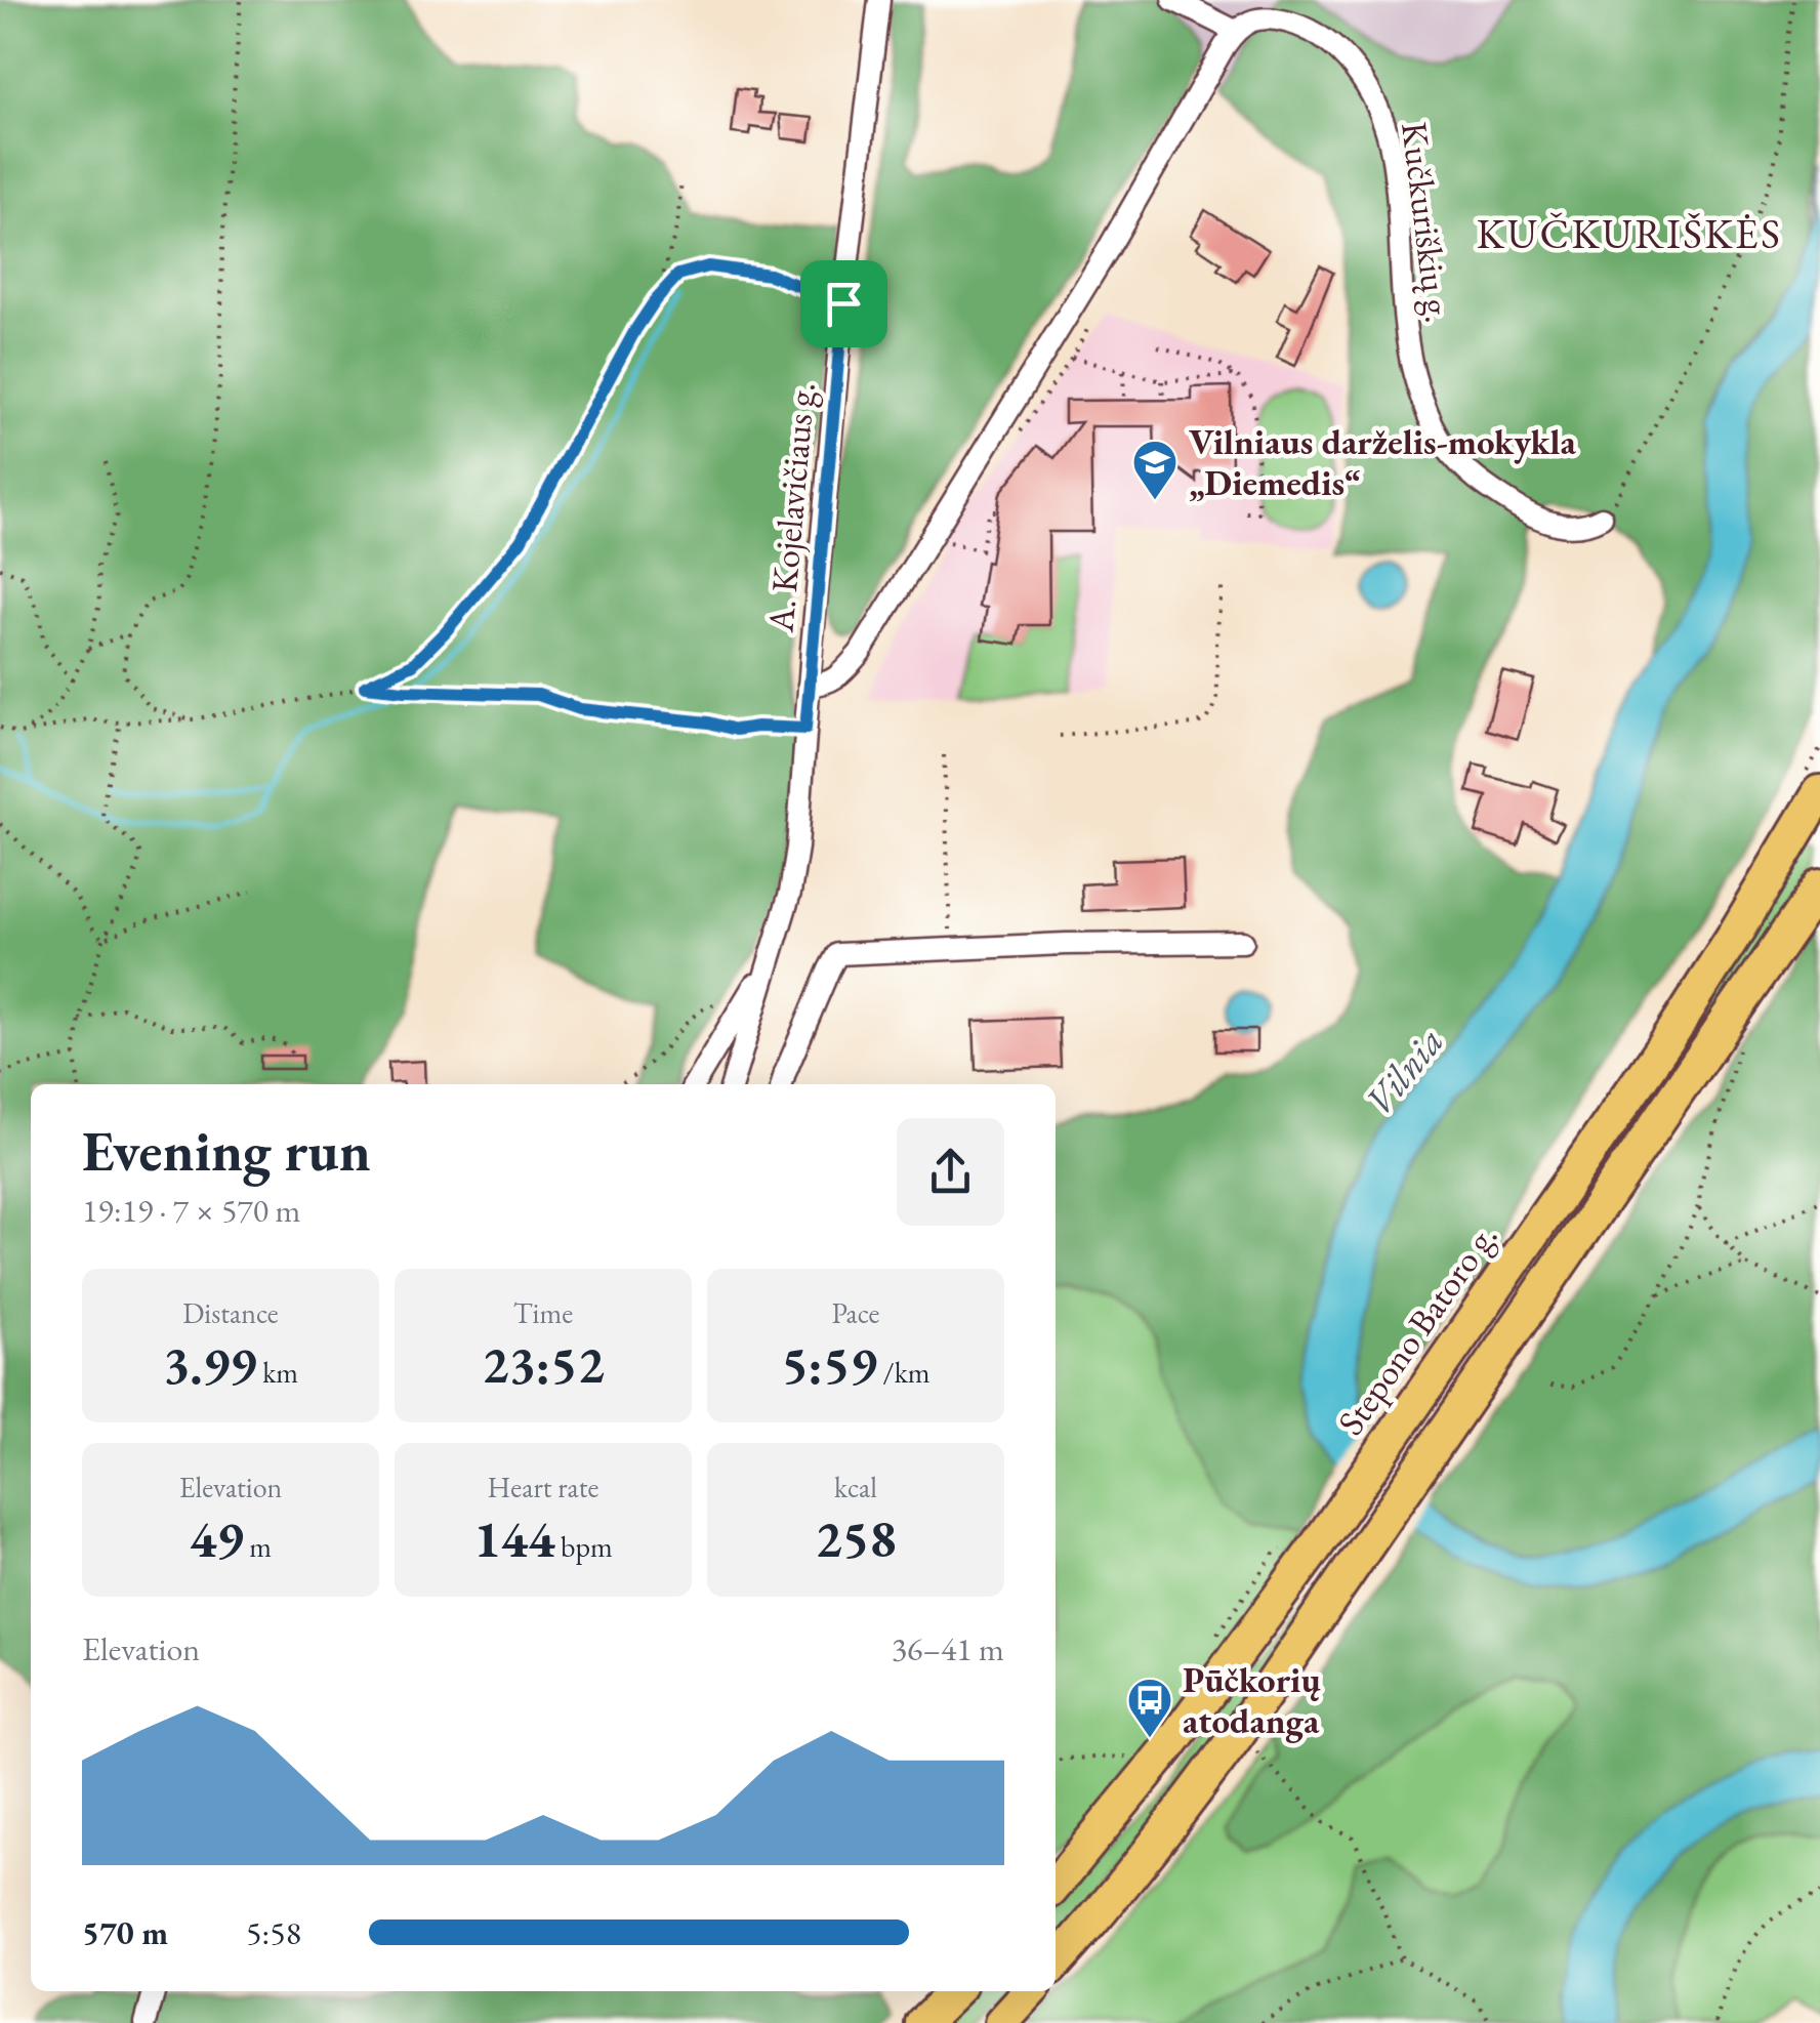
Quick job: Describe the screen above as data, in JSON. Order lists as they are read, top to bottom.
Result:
{
  "streets": {
    "main road": ["Stepono Batoro g."],
    "street": ["Kučkuriškių g.", "A. Kojelavičiaus g."]
  },
  "districts": ["KUČKURIŠKĖS"],
  "water": ["Vilnia"],
  "places": {
    "school or university": ["Vilniaus darželis-mokykla „Diemedis“"],
    "bus stop": ["Pūčkorių atodanga"]
  },
  "page": {
    "heading": ["Evening run", "19:19 · 7 × 570 m"],
    "stats": [
      ["Distance", "3.99 km"],
      ["Time", "23:52"],
      ["Pace", "5:59 /km"],
      ["Elevation", "49 m"],
      ["Heart rate", "144 bpm"],
      ["kcal", "258"]
    ],
    "chart": ["Elevation", "36–41 m"],
    "list": [
      {
        "name": "570 m",
        "note": "5:58"
      }
    ]
  }
}
